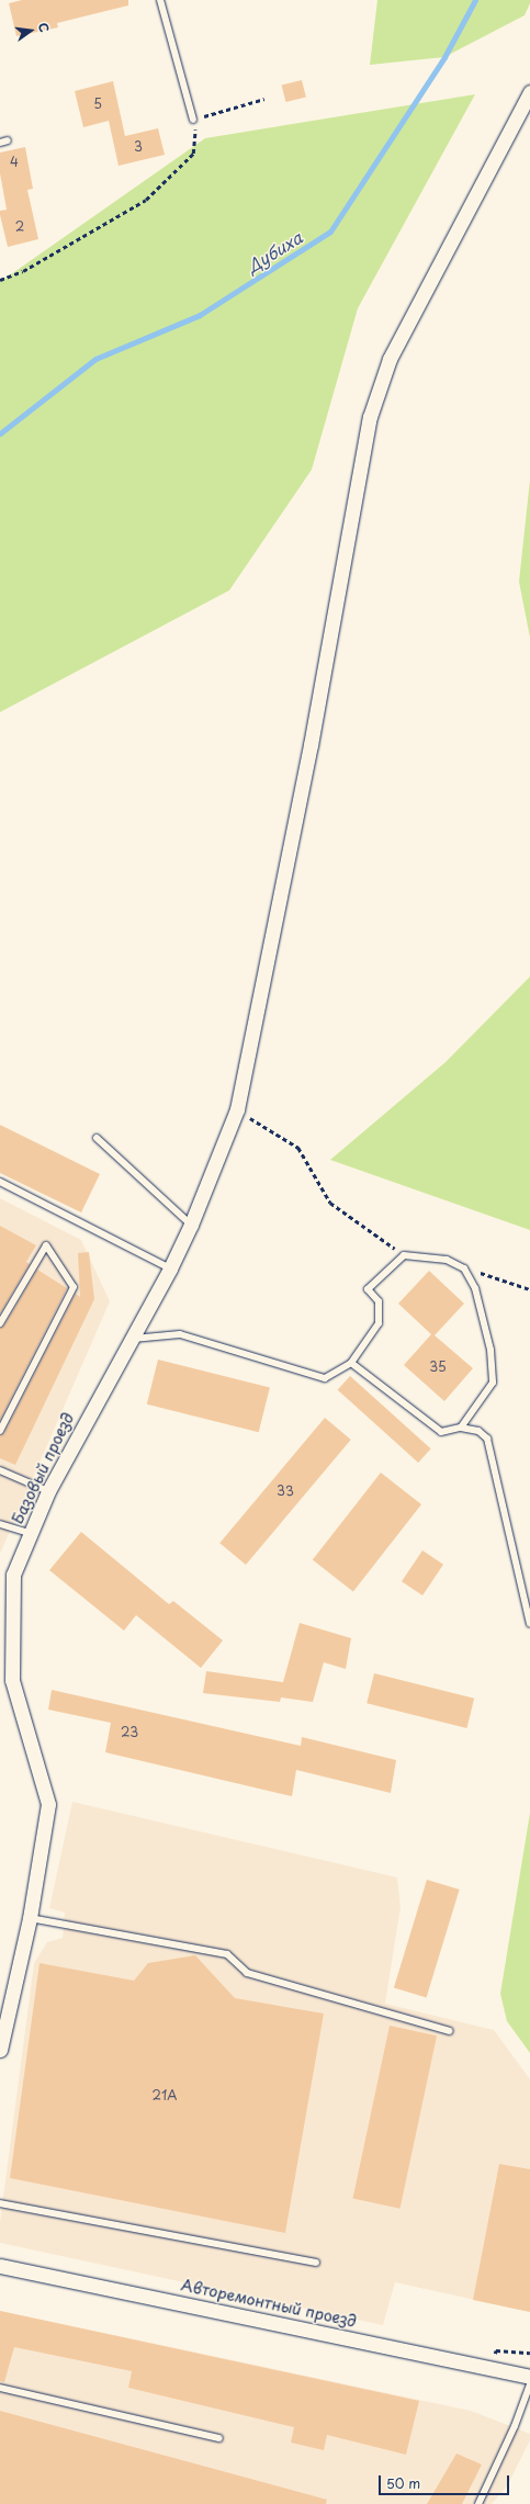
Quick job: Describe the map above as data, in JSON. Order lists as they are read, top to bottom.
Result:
{
  "streets": {
    "street": ["Базовый проезд", "Авторемонтный проезд"]
  },
  "water": ["Дубиха"],
  "house_numbers": [
    "5",
    "3",
    "4",
    "2",
    "35",
    "33",
    "23",
    "21А"
  ],
  "scale_bar": "50 m",
  "north": "right"
}
